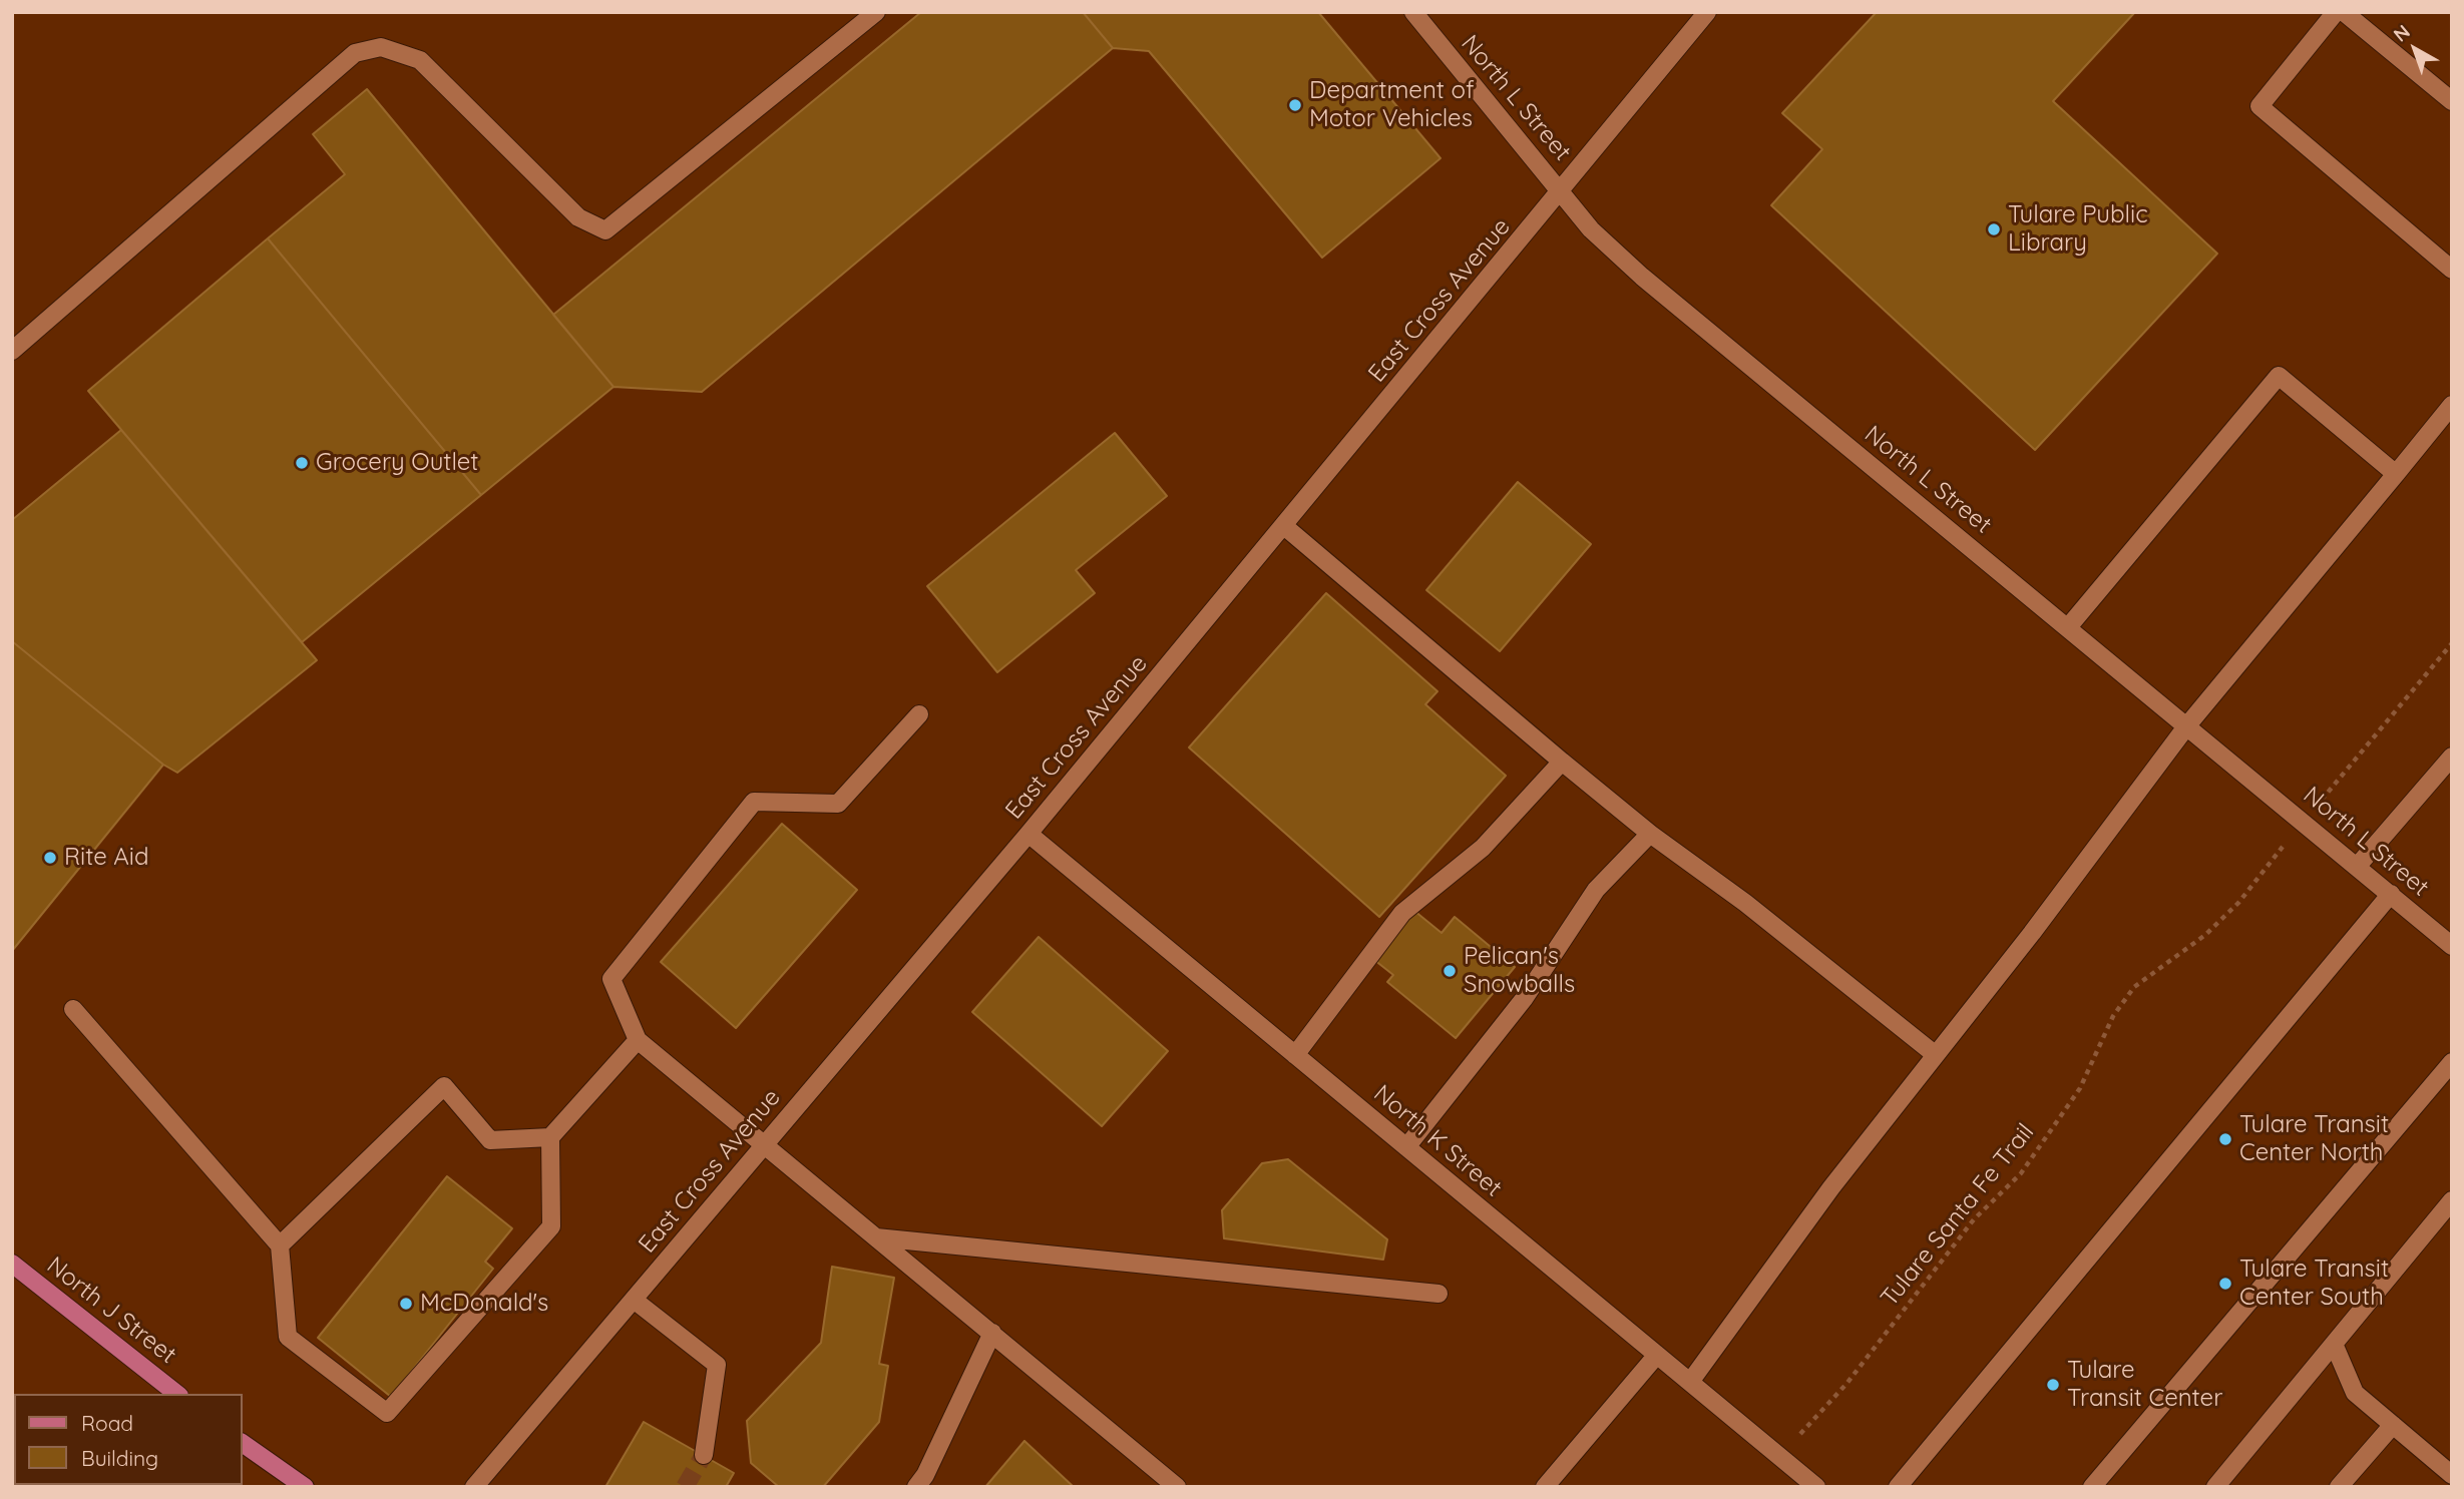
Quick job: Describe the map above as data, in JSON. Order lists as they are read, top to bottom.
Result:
{
  "streets": {
    "main road": ["North J Street"],
    "street": ["North L Street", "East Cross Avenue", "North K Street"],
    "path": ["Tulare Santa Fe Trail"]
  },
  "crossings": [
    ["North L Street", "East Cross Avenue"],
    ["North L Street", "Tulare Santa Fe Trail"],
    ["East Cross Avenue", "North K Street"],
    ["North K Street", "Tulare Santa Fe Trail"]
  ],
  "places": [
    "Department of Motor Vehicles",
    "Tulare Public Library",
    "Grocery Outlet",
    "Rite Aid",
    "Pelican's Snowballs",
    "Tulare Transit Center North",
    "Tulare Transit Center South",
    "McDonald's",
    "Tulare Transit Center"
  ],
  "legend": ["Road", "Building"],
  "north": "top left"
}
